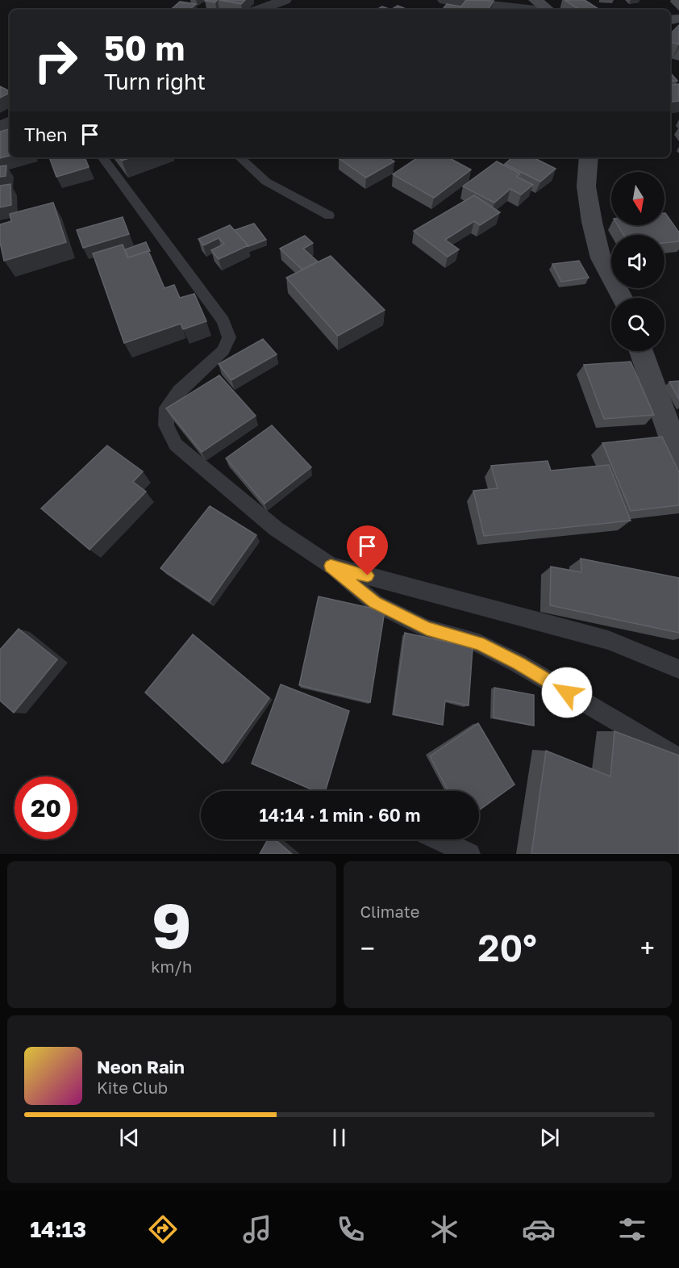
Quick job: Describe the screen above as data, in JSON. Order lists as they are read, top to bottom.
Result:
{
  "north": "bottom",
  "page": {
    "turn": ["50 m", "Turn right"],
    "then": "Then",
    "limit": "20",
    "trip": "14:14 · 1 min · 60 m",
    "tile": [
      ["9", "km/h"],
      "Climate"
    ],
    "heat": ["−", "20°", "+"],
    "song": ["Neon Rain", "Kite Club"],
    "tabs": "14:13"
  }
}
